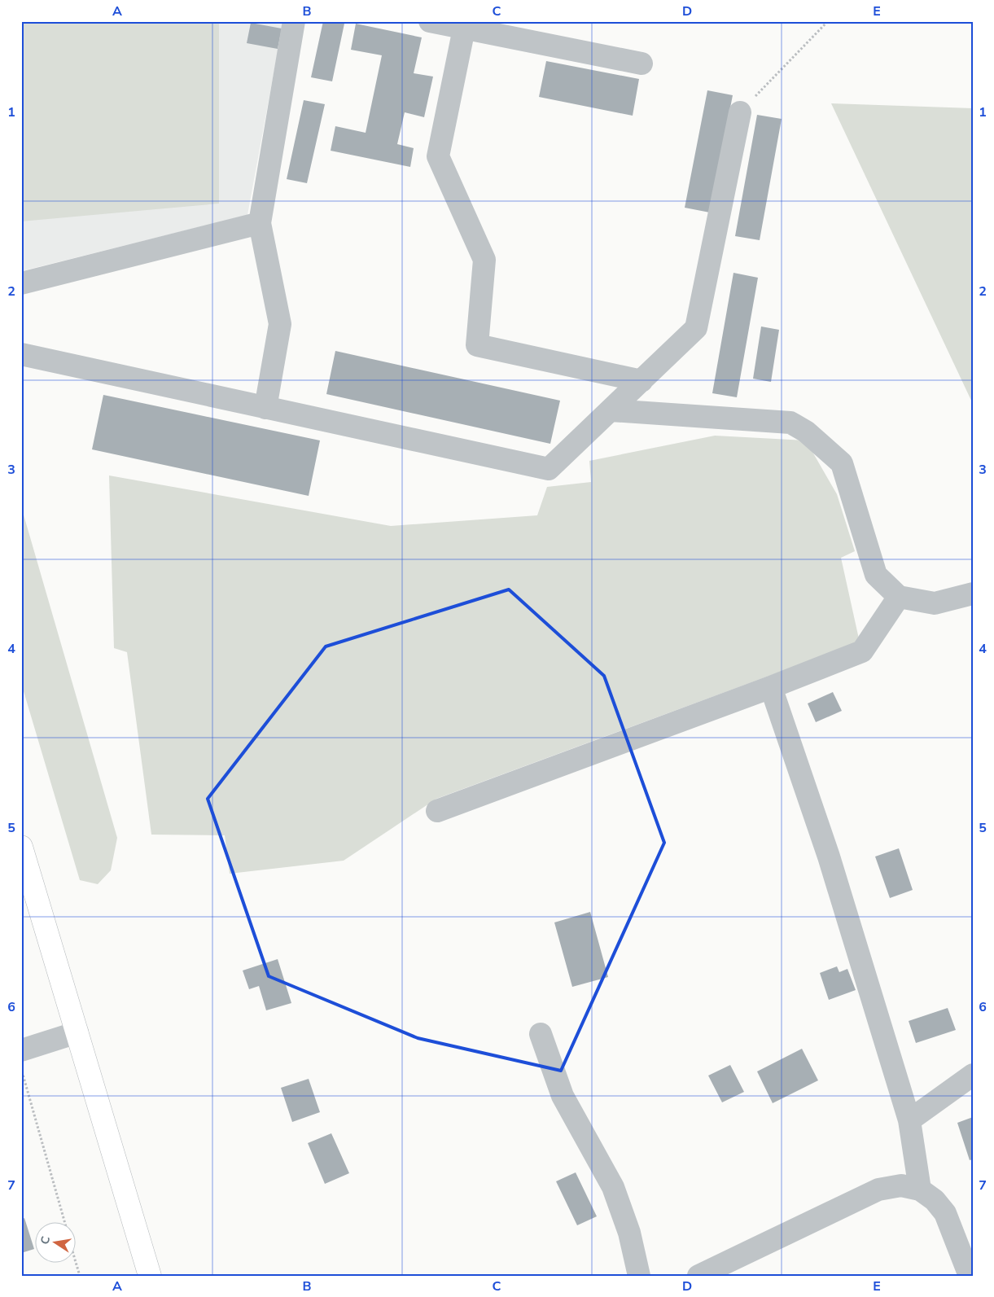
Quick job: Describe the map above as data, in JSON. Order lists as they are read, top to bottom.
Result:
{
  "north": "left",
  "grid": {
    "columns": [
      "A",
      "B",
      "C",
      "D",
      "E"
    ],
    "rows": [
      "1",
      "2",
      "3",
      "4",
      "5",
      "6",
      "7"
    ]
  }
}
